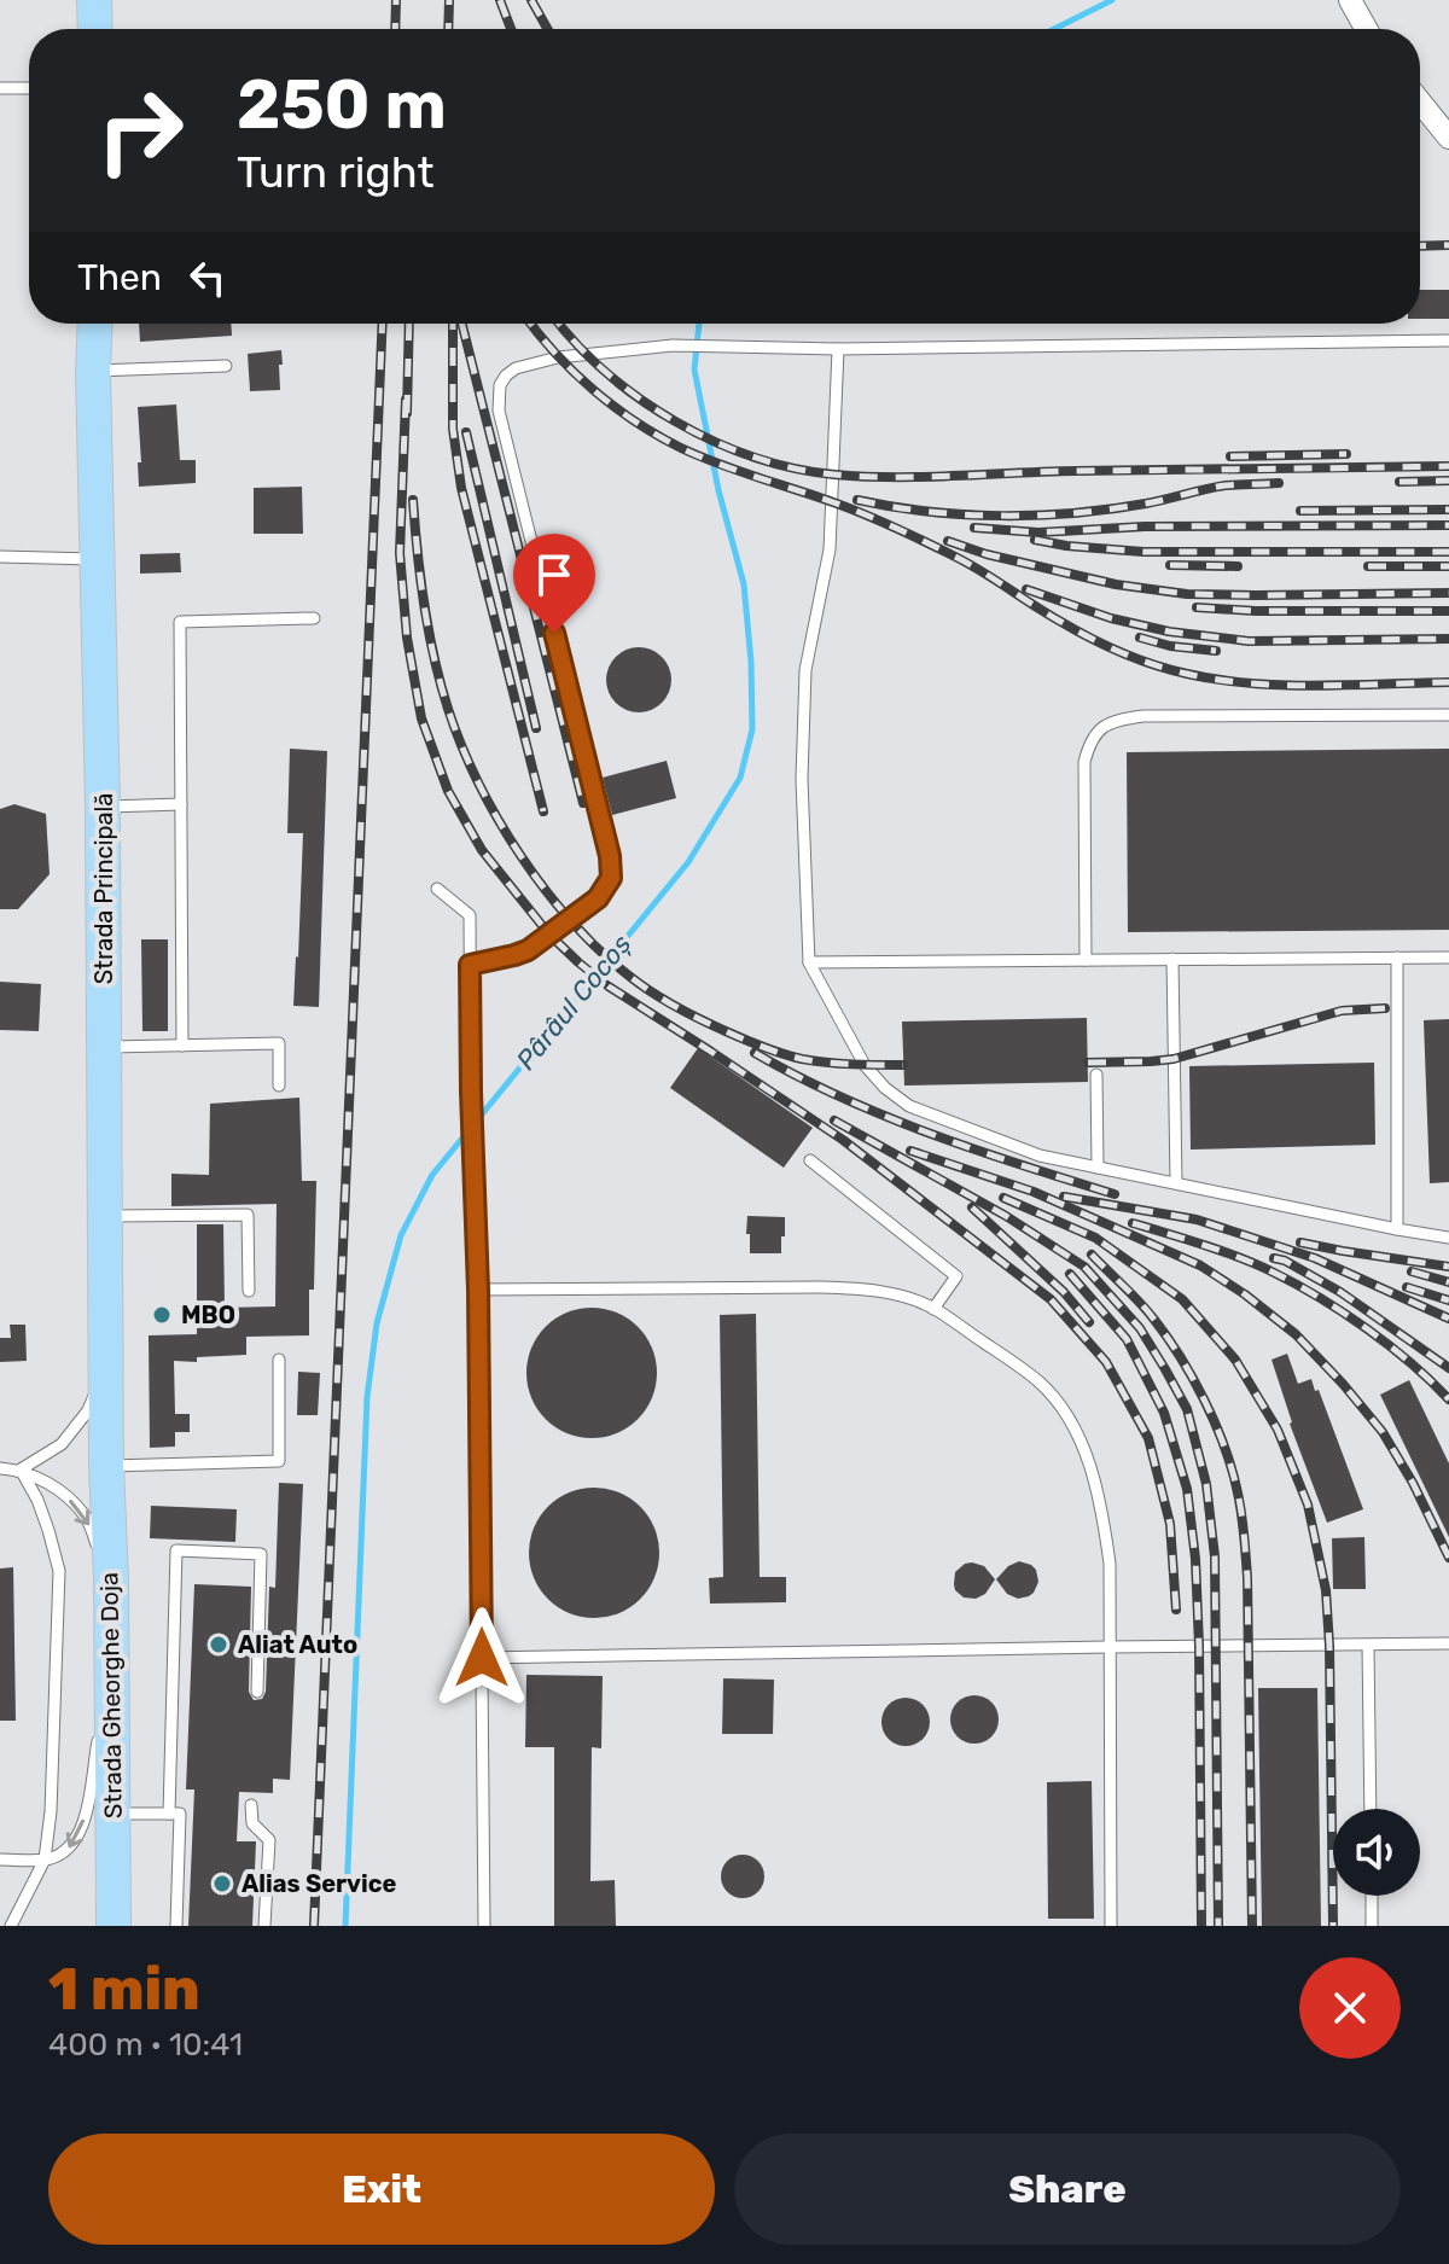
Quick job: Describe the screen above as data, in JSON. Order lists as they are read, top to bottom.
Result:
{
  "streets": {
    "main road": ["Strada Principală", "Strada Gheorghe Doja"]
  },
  "crossings": [
    ["Strada Principală", "Strada Gheorghe Doja"]
  ],
  "water": ["Pârâul Cocoș"],
  "places": ["MBO", "Aliat Auto", "Alias Service"],
  "page": {
    "turn": ["250 m", "Turn right"],
    "then": "Then",
    "heading": ["1 min", "400 m · 10:41"],
    "buttons": ["Exit", "Share"]
  }
}
